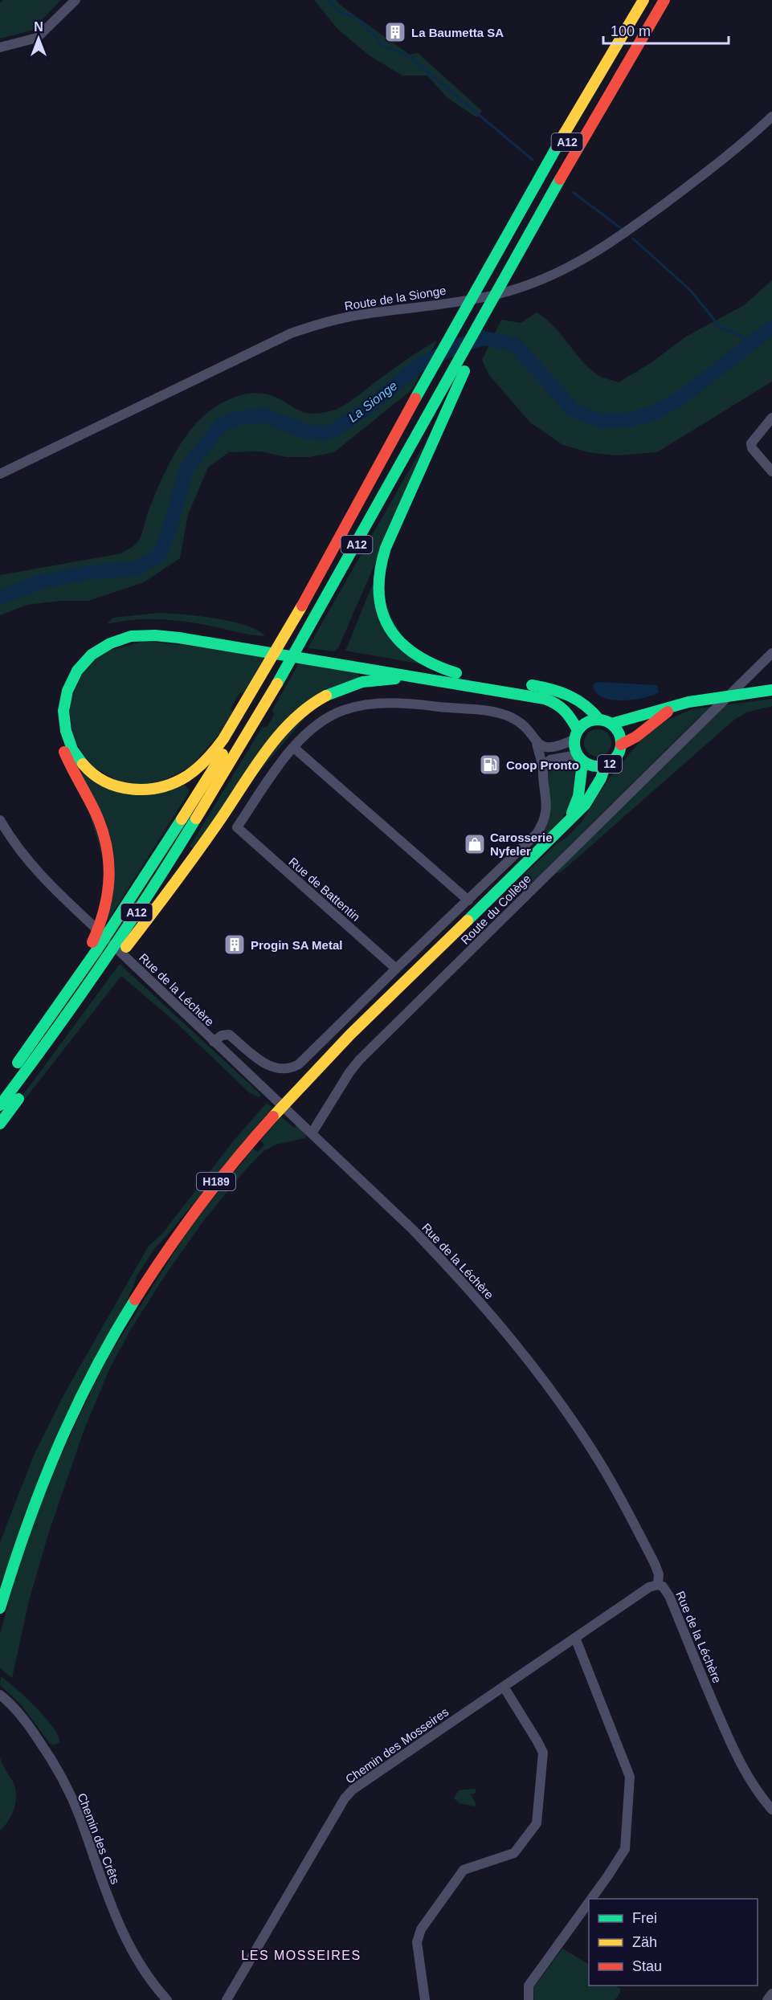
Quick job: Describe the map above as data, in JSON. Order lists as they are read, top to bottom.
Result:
{
  "streets": {
    "highway": ["A12", "12", "H189"],
    "street": [
      "Route de la Sionge",
      "Rue de Battentin",
      "Route du Collège",
      "Rue de la Léchère",
      "Chemin des Mosseires",
      "Chemin des Crêts"
    ]
  },
  "crossings": [
    ["12", "H189"],
    ["Route du Collège", "Rue de la Léchère"],
    ["Rue de la Léchère", "Chemin des Mosseires"]
  ],
  "districts": ["LES MOSSEIRES"],
  "water": ["La Sionge"],
  "places": {
    "building": ["La Baumetta SA", "Progin SA Metal"],
    "fuel station": ["Coop Pronto"],
    "shop": ["Carosserie Nyfeler"]
  },
  "legend": ["Frei", "Zäh", "Stau"],
  "scale_bar": "100 m",
  "north": "top"
}
